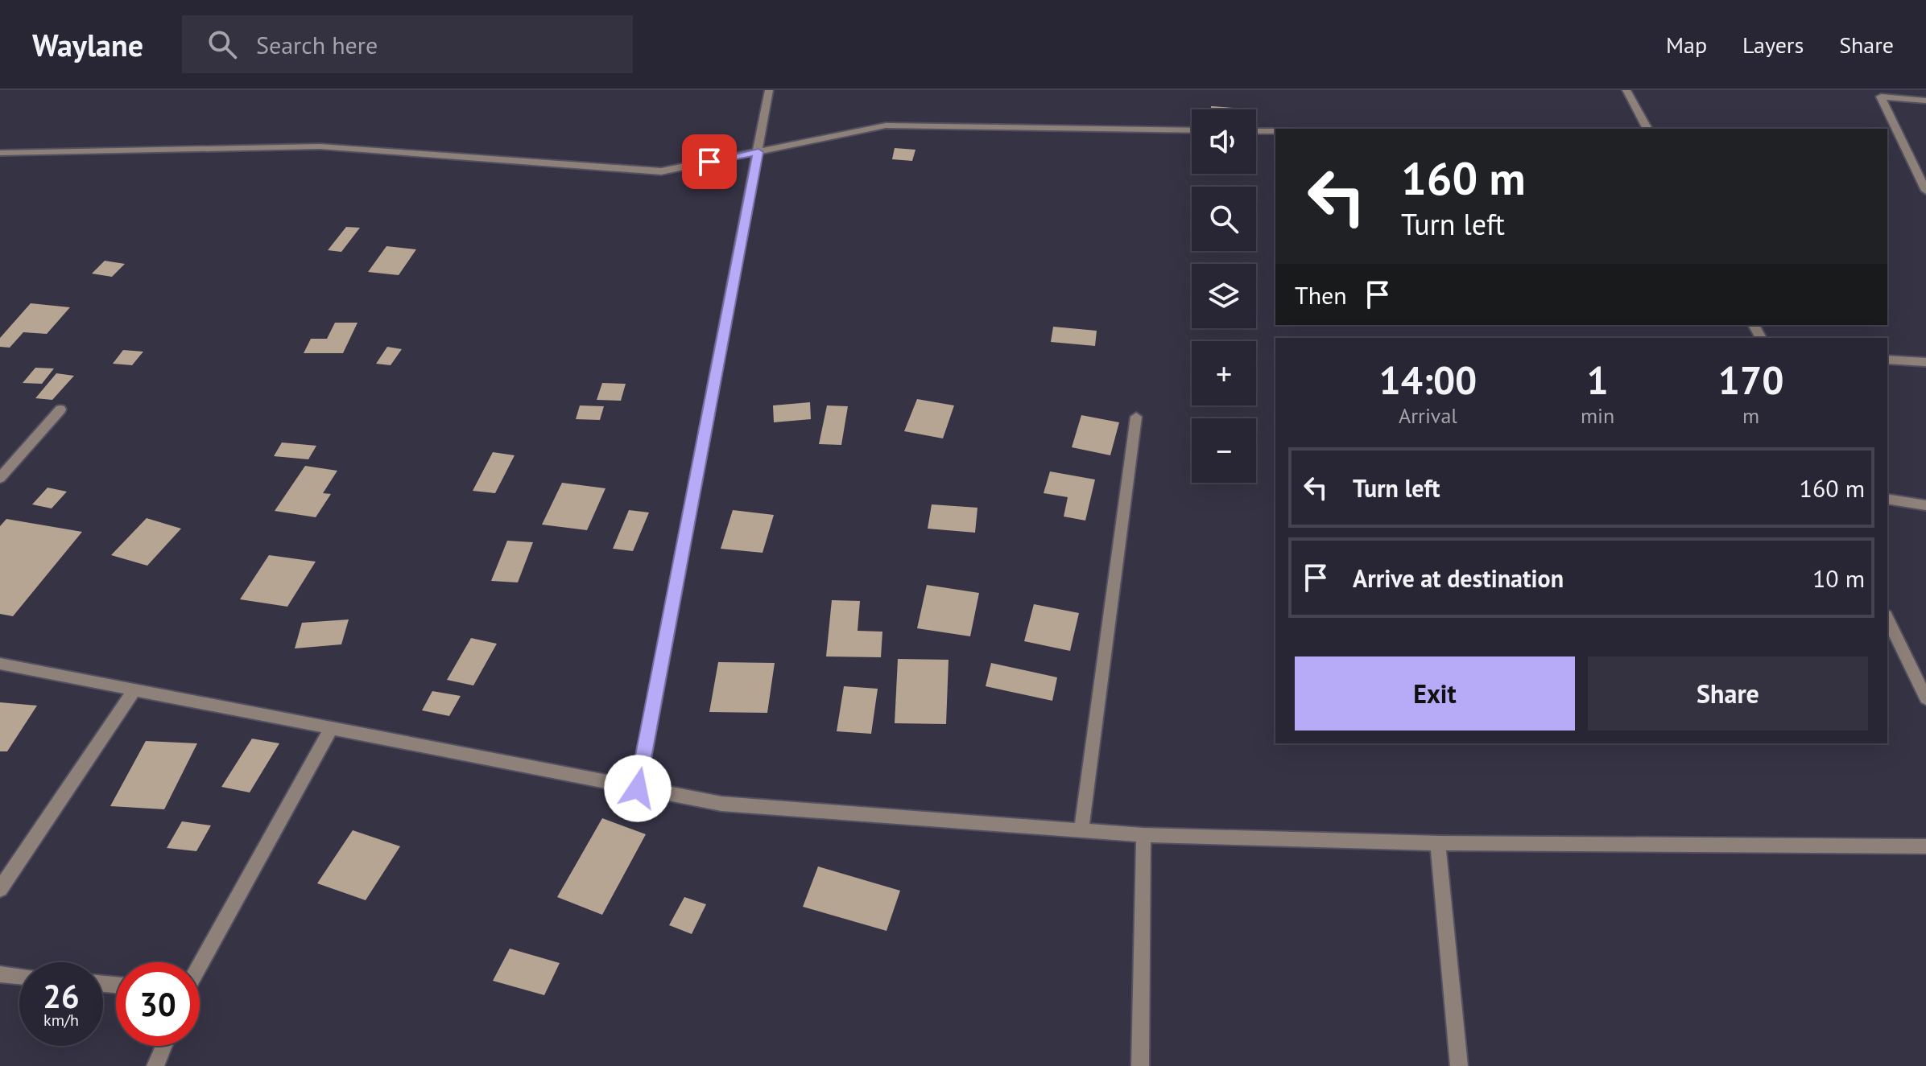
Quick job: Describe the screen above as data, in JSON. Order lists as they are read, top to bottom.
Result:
{
  "page": {
    "header": "Waylane",
    "search": "Search here",
    "nav": ["Map", "Layers", "Share"],
    "map_buttons": ["+", "−"],
    "turn": ["160 m", "Turn left"],
    "then": "Then",
    "eta": [
      "14:00",
      "Arrival",
      "1",
      "min",
      "170",
      "m"
    ],
    "list": [
      {
        "name": "Turn left",
        "value": "160 m"
      },
      {
        "name": "Arrive at destination",
        "value": "10 m"
      }
    ],
    "buttons": ["Exit", "Share"],
    "speed": "26 km/h",
    "limit": "30"
  }
}
